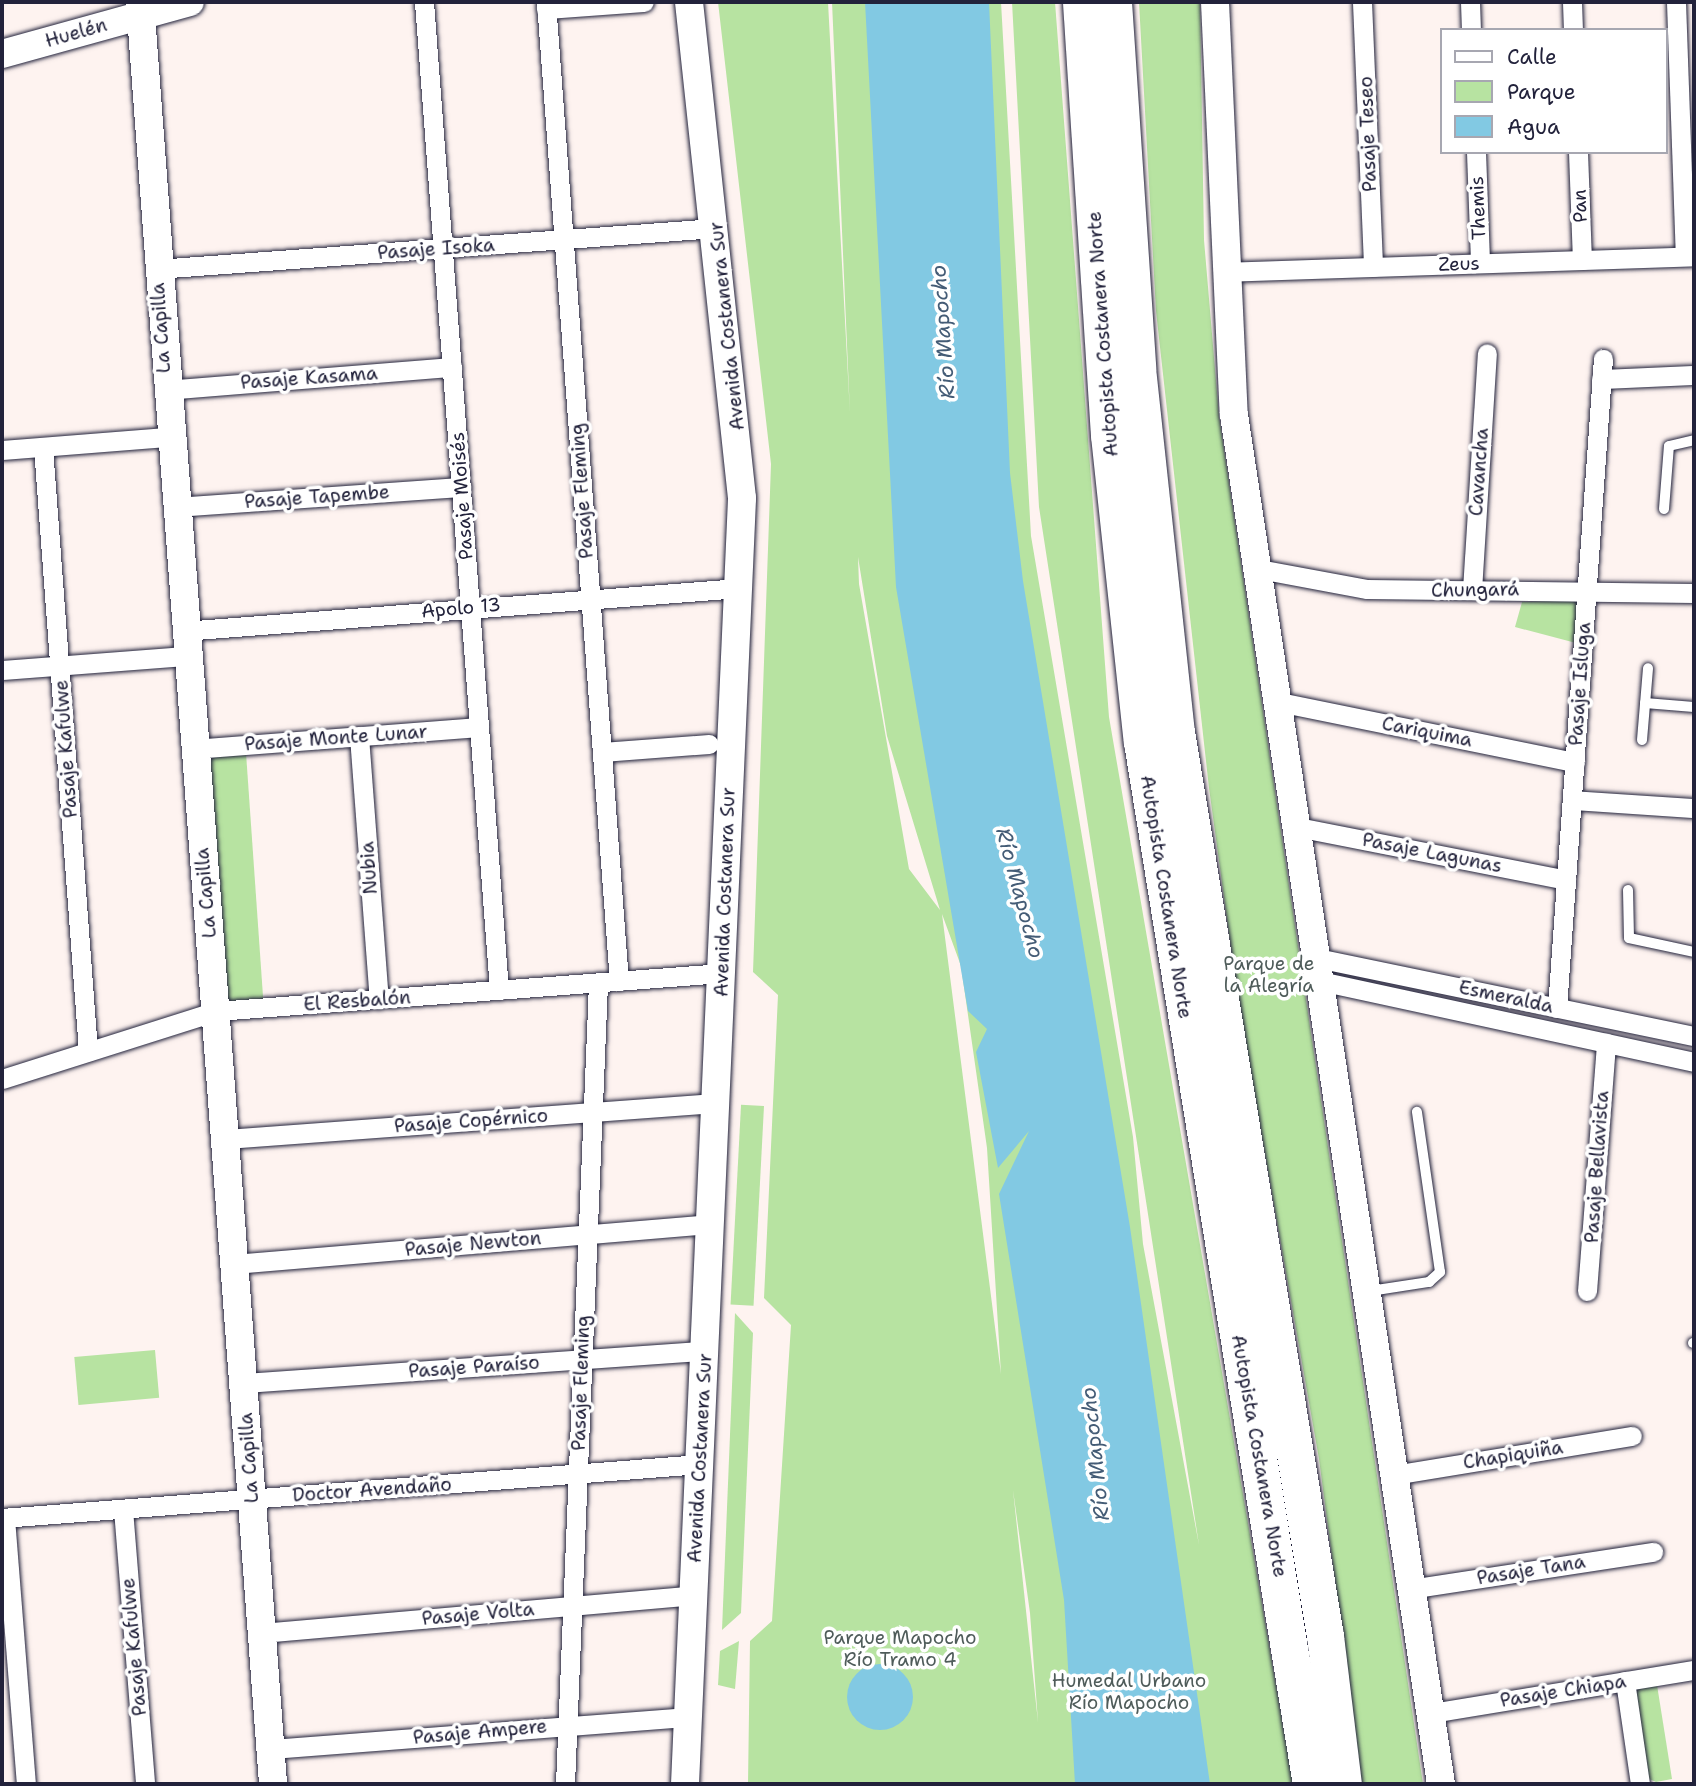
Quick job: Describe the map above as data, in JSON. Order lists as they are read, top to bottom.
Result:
{
  "streets": {
    "highway": ["Autopista Costanera Norte"],
    "street": [
      "Huelén",
      "Pasaje Teseo",
      "Pan",
      "Themis",
      "Pasaje Isoka",
      "Zeus",
      "Avenida Costanera Sur",
      "La Capilla",
      "Pasaje Kasama",
      "Cavancha",
      "Pasaje Fleming",
      "Pasaje Moisés",
      "Pasaje Tapembe",
      "Chungará",
      "Apolo 13",
      "Pasaje Isluga",
      "Cariquima",
      "Pasaje Monte Lunar",
      "Pasaje Kafulwe",
      "Pasaje Lagunas",
      "Nubia",
      "Esmeralda",
      "El Resbalón",
      "Pasaje Copérnico",
      "Pasaje Bellavista",
      "Pasaje Newton",
      "Pasaje Paraíso",
      "Chapiquiña",
      "Doctor Avendaño",
      "Pasaje Tana",
      "Pasaje Volta",
      "Pasaje Chiapa",
      "Pasaje Ampere"
    ]
  },
  "crossings": [
    ["Huelén", "La Capilla"],
    ["Pasaje Teseo", "Zeus"],
    ["Pan", "Zeus"],
    ["Themis", "Zeus"],
    ["Pasaje Isoka", "Avenida Costanera Sur"],
    ["Pasaje Isoka", "La Capilla"],
    ["Pasaje Isoka", "Pasaje Fleming"],
    ["Pasaje Isoka", "Pasaje Moisés"],
    ["Avenida Costanera Sur", "Apolo 13"],
    ["Avenida Costanera Sur", "El Resbalón"],
    ["Avenida Costanera Sur", "Pasaje Copérnico"],
    ["Avenida Costanera Sur", "Pasaje Newton"],
    ["Avenida Costanera Sur", "Pasaje Paraíso"],
    ["Avenida Costanera Sur", "Doctor Avendaño"],
    ["Avenida Costanera Sur", "Pasaje Volta"],
    ["Avenida Costanera Sur", "Pasaje Ampere"],
    ["La Capilla", "Pasaje Kasama"],
    ["La Capilla", "Pasaje Tapembe"],
    ["La Capilla", "Apolo 13"],
    ["La Capilla", "Pasaje Monte Lunar"],
    ["La Capilla", "El Resbalón"],
    ["La Capilla", "Pasaje Copérnico"],
    ["La Capilla", "Pasaje Newton"],
    ["La Capilla", "Pasaje Paraíso"],
    ["La Capilla", "Doctor Avendaño"],
    ["La Capilla", "Pasaje Volta"],
    ["La Capilla", "Pasaje Ampere"],
    ["Pasaje Kasama", "Pasaje Moisés"],
    ["Cavancha", "Chungará"],
    ["Pasaje Fleming", "Apolo 13"],
    ["Pasaje Fleming", "El Resbalón"],
    ["Pasaje Fleming", "Pasaje Copérnico"],
    ["Pasaje Fleming", "Pasaje Newton"],
    ["Pasaje Fleming", "Pasaje Paraíso"],
    ["Pasaje Fleming", "Doctor Avendaño"],
    ["Pasaje Fleming", "Pasaje Volta"],
    ["Pasaje Fleming", "Pasaje Ampere"],
    ["Pasaje Moisés", "Pasaje Tapembe"],
    ["Pasaje Moisés", "Apolo 13"],
    ["Pasaje Moisés", "Pasaje Monte Lunar"],
    ["Pasaje Moisés", "El Resbalón"],
    ["Chungará", "Pasaje Isluga"],
    ["Apolo 13", "Pasaje Kafulwe"],
    ["Pasaje Isluga", "Cariquima"],
    ["Pasaje Isluga", "Pasaje Lagunas"],
    ["Pasaje Isluga", "Esmeralda"],
    ["Pasaje Monte Lunar", "Nubia"],
    ["Pasaje Kafulwe", "El Resbalón"],
    ["Pasaje Kafulwe", "Doctor Avendaño"],
    ["Nubia", "El Resbalón"],
    ["Esmeralda", "Pasaje Bellavista"]
  ],
  "water": ["Río Mapocho"],
  "parks": ["Parque de la Alegría", "Parque Mapocho Río Tramo 4", "Humedal Urbano Río Mapocho"],
  "legend": ["Calle", "Parque", "Agua"]
}
